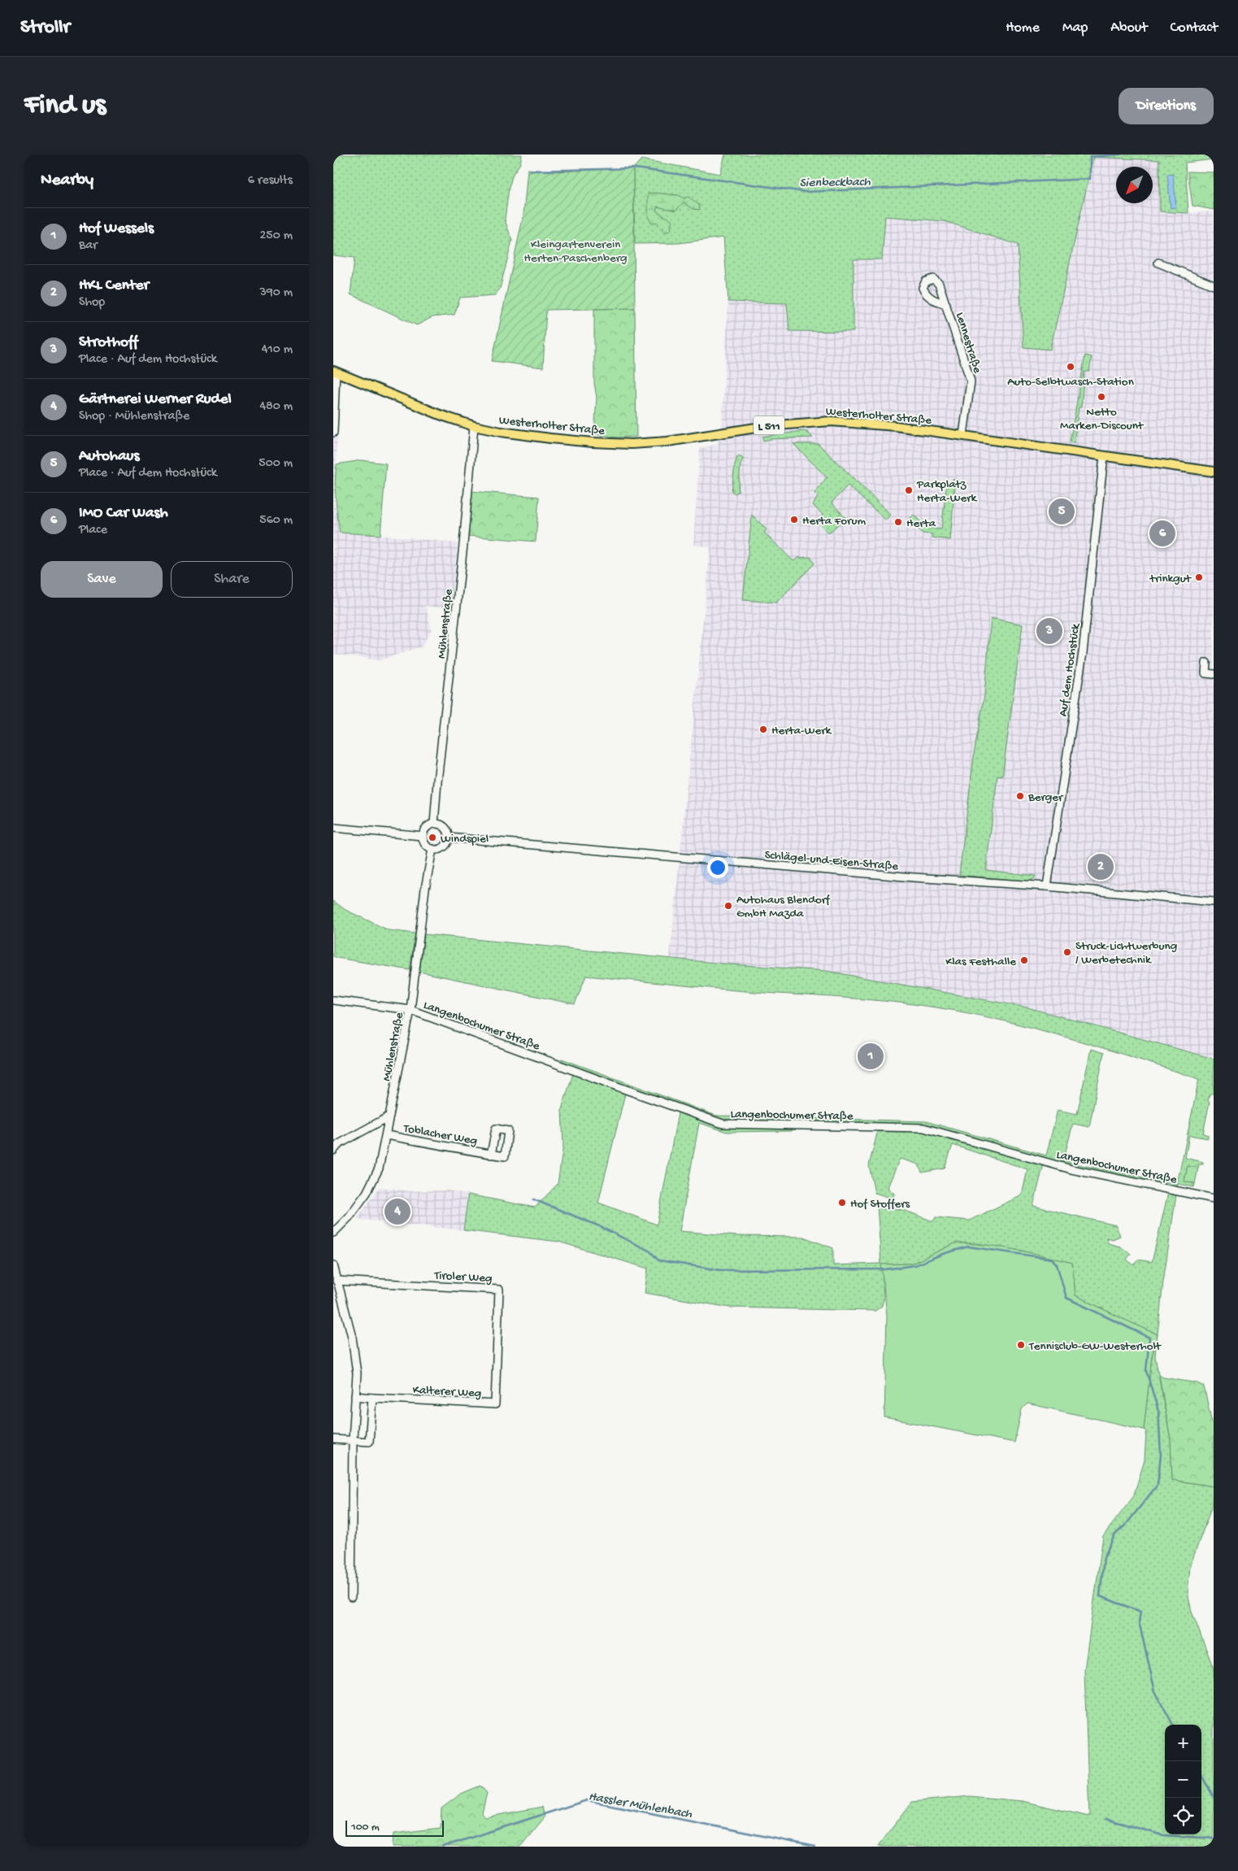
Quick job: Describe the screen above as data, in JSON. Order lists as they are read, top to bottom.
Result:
{
  "streets": {
    "main road": ["Westerholter Straße", "L 511"],
    "street": [
      "Lennestraße",
      "Mühlenstraße",
      "Auf dem Hochstück",
      "Schlägel-und-Eisen-Straße",
      "Langenbochumer Straße",
      "Toblacher Weg",
      "Tiroler Weg",
      "Kalterer Weg"
    ]
  },
  "crossings": [
    ["Lennestraße", "Westerholter Straße"],
    ["Westerholter Straße", "Mühlenstraße"],
    ["Westerholter Straße", "Auf dem Hochstück"],
    ["Mühlenstraße", "Schlägel-und-Eisen-Straße"],
    ["Mühlenstraße", "Langenbochumer Straße"],
    ["Mühlenstraße", "Toblacher Weg"],
    ["Auf dem Hochstück", "Schlägel-und-Eisen-Straße"],
    ["Tiroler Weg", "Kalterer Weg"]
  ],
  "water": ["Sienbeckbach", "Hassler Mühlenbach"],
  "parks": ["Kleingartenverein Herten-Paschenberg"],
  "places": [
    "Auto-Selbtwasch-Station",
    "Netto Marken-Discount",
    "Parkplatz Herta-Werk",
    "Herta Forum",
    "Herta",
    "trinkgut",
    "Herta-Werk",
    "Berger",
    "Windspiel",
    "Autohaus Blendorf GmbH Mazda",
    "Struck-Lichtwerbung / Werbetechnik",
    "Klas Festhalle",
    "Hof Stoffers",
    "Tennisclub-GW-Westerholt"
  ],
  "scale_bar": "100 m",
  "north": "bottom left",
  "page": {
    "header": "Strollr",
    "nav": [
      "Home",
      "Map",
      "About",
      "Contact"
    ],
    "buttons": [
      "Directions",
      ["Save", "Share"]
    ],
    "title": "Find us",
    "heading": ["Nearby", "6 results"],
    "list": [
      {
        "mark": "1",
        "name": "Hof Wessels",
        "note": "Bar",
        "value": "250 m"
      },
      {
        "mark": "2",
        "name": "HKL Center",
        "note": "Shop",
        "value": "390 m"
      },
      {
        "mark": "3",
        "name": "Strothoff",
        "note": "Place · Auf dem Hochstück",
        "value": "410 m"
      },
      {
        "mark": "4",
        "name": "Gärtnerei Werner Rudel",
        "note": "Shop · Mühlenstraße",
        "value": "480 m"
      },
      {
        "mark": "5",
        "name": "Autohaus",
        "note": "Place · Auf dem Hochstück",
        "value": "500 m"
      },
      {
        "mark": "6",
        "name": "IMO Car Wash",
        "note": "Place",
        "value": "560 m"
      }
    ],
    "pins": [
      "5",
      "6",
      "3",
      "2",
      "1",
      "4"
    ],
    "map_buttons": ["+", "−"],
    "scale": "100 m"
  }
}
